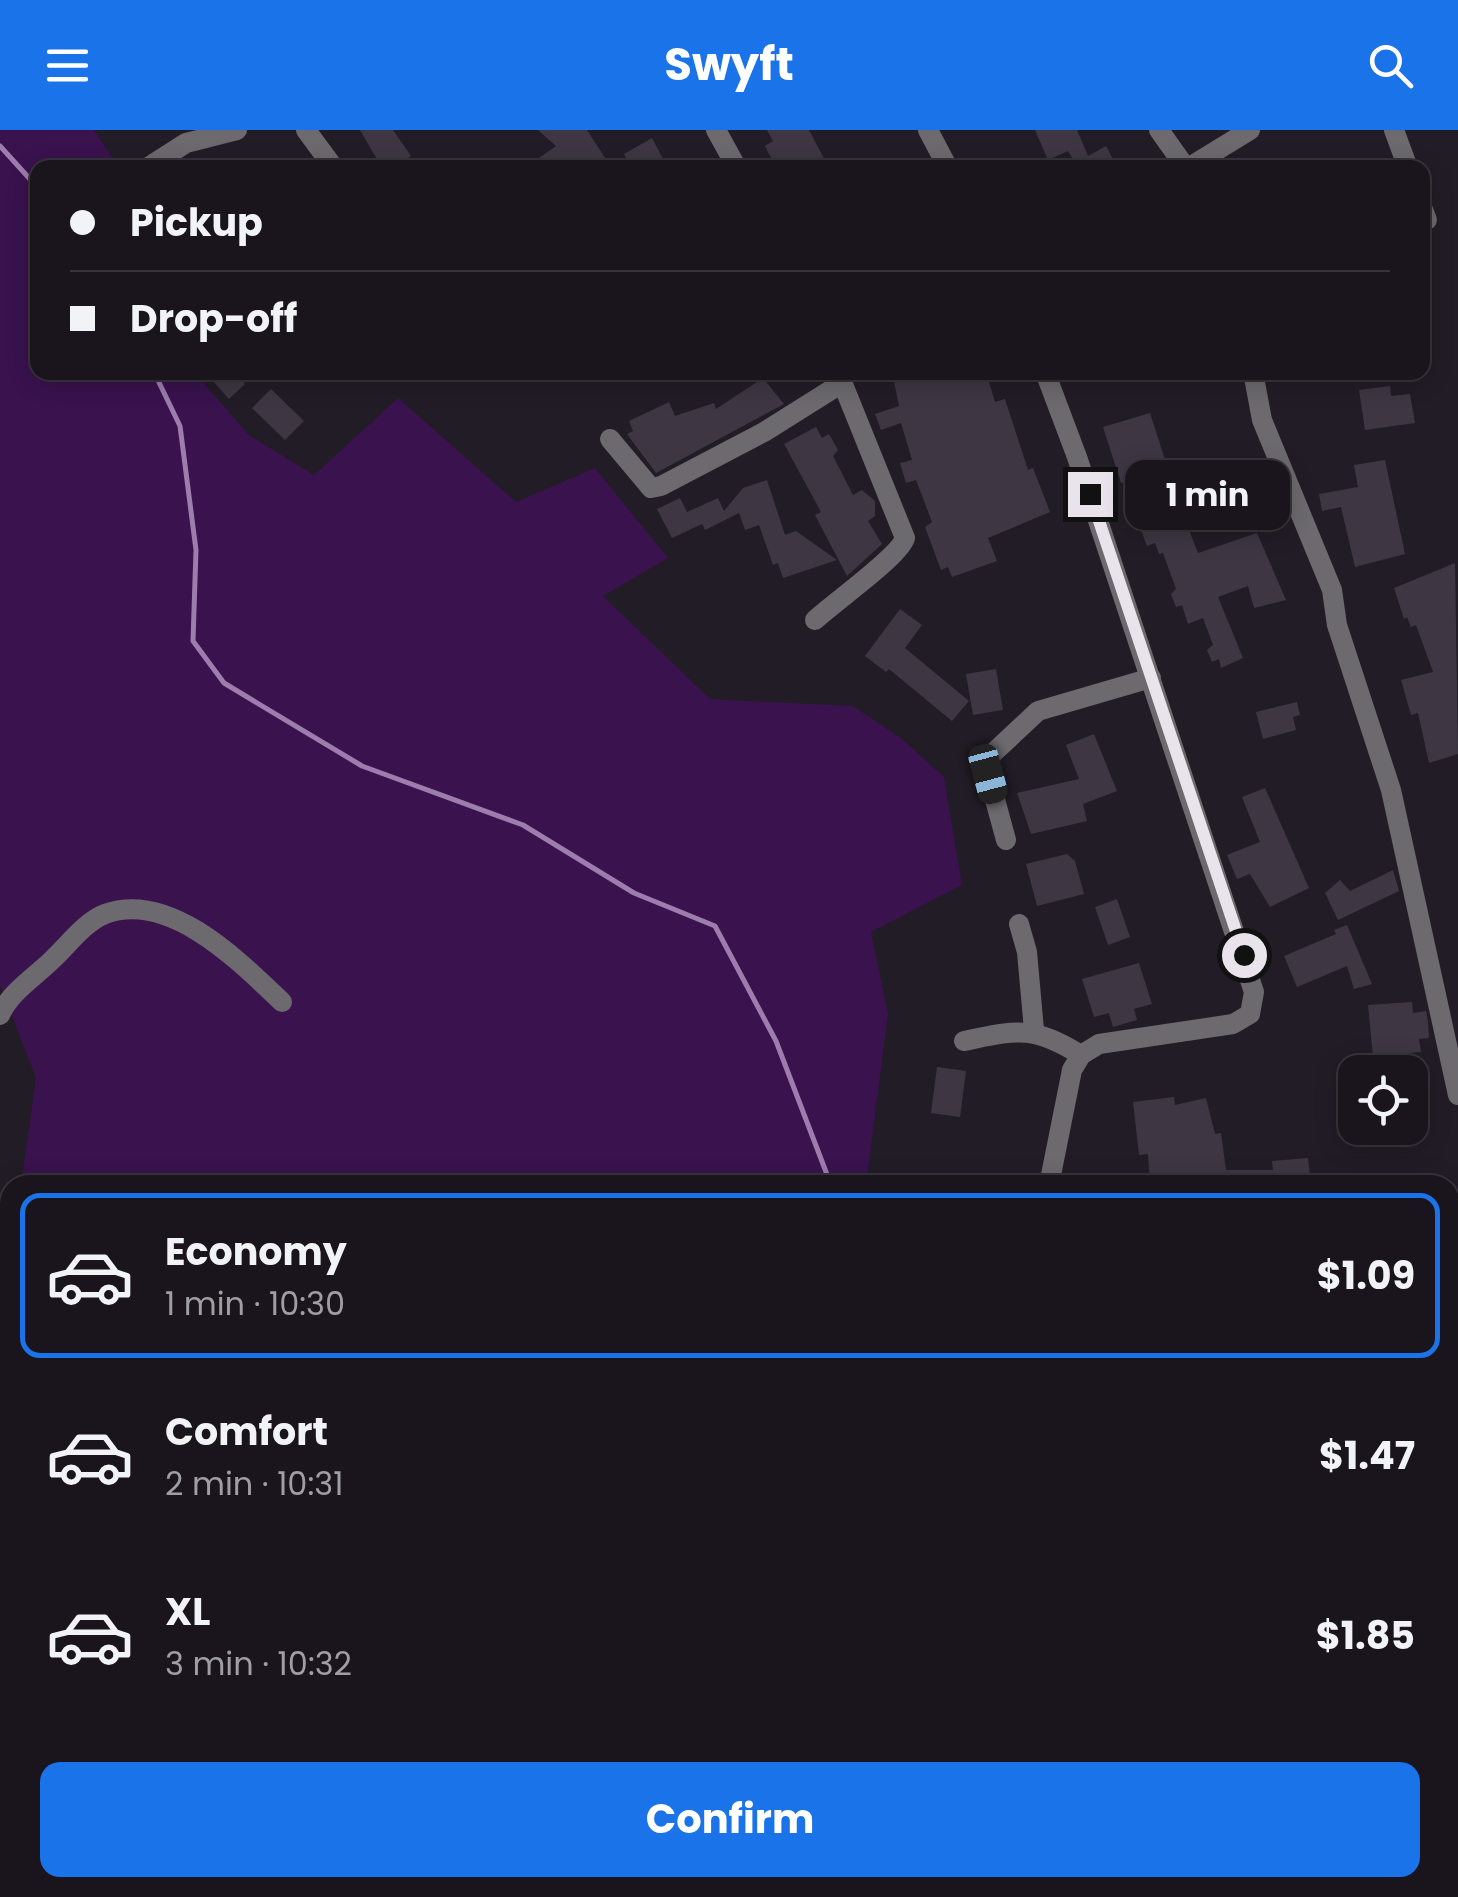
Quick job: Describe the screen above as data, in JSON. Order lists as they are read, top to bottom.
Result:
{
  "page": {
    "header": "Swyft",
    "banner": ["Pickup", "Drop-off"],
    "bubble": "1 min",
    "list": [
      {
        "name": "Economy",
        "note": "1 min · 10:30",
        "value": "$1.09"
      },
      {
        "name": "Comfort",
        "note": "2 min · 10:31",
        "value": "$1.47"
      },
      {
        "name": "XL",
        "note": "3 min · 10:32",
        "value": "$1.85"
      }
    ],
    "buttons": "Confirm"
  }
}
